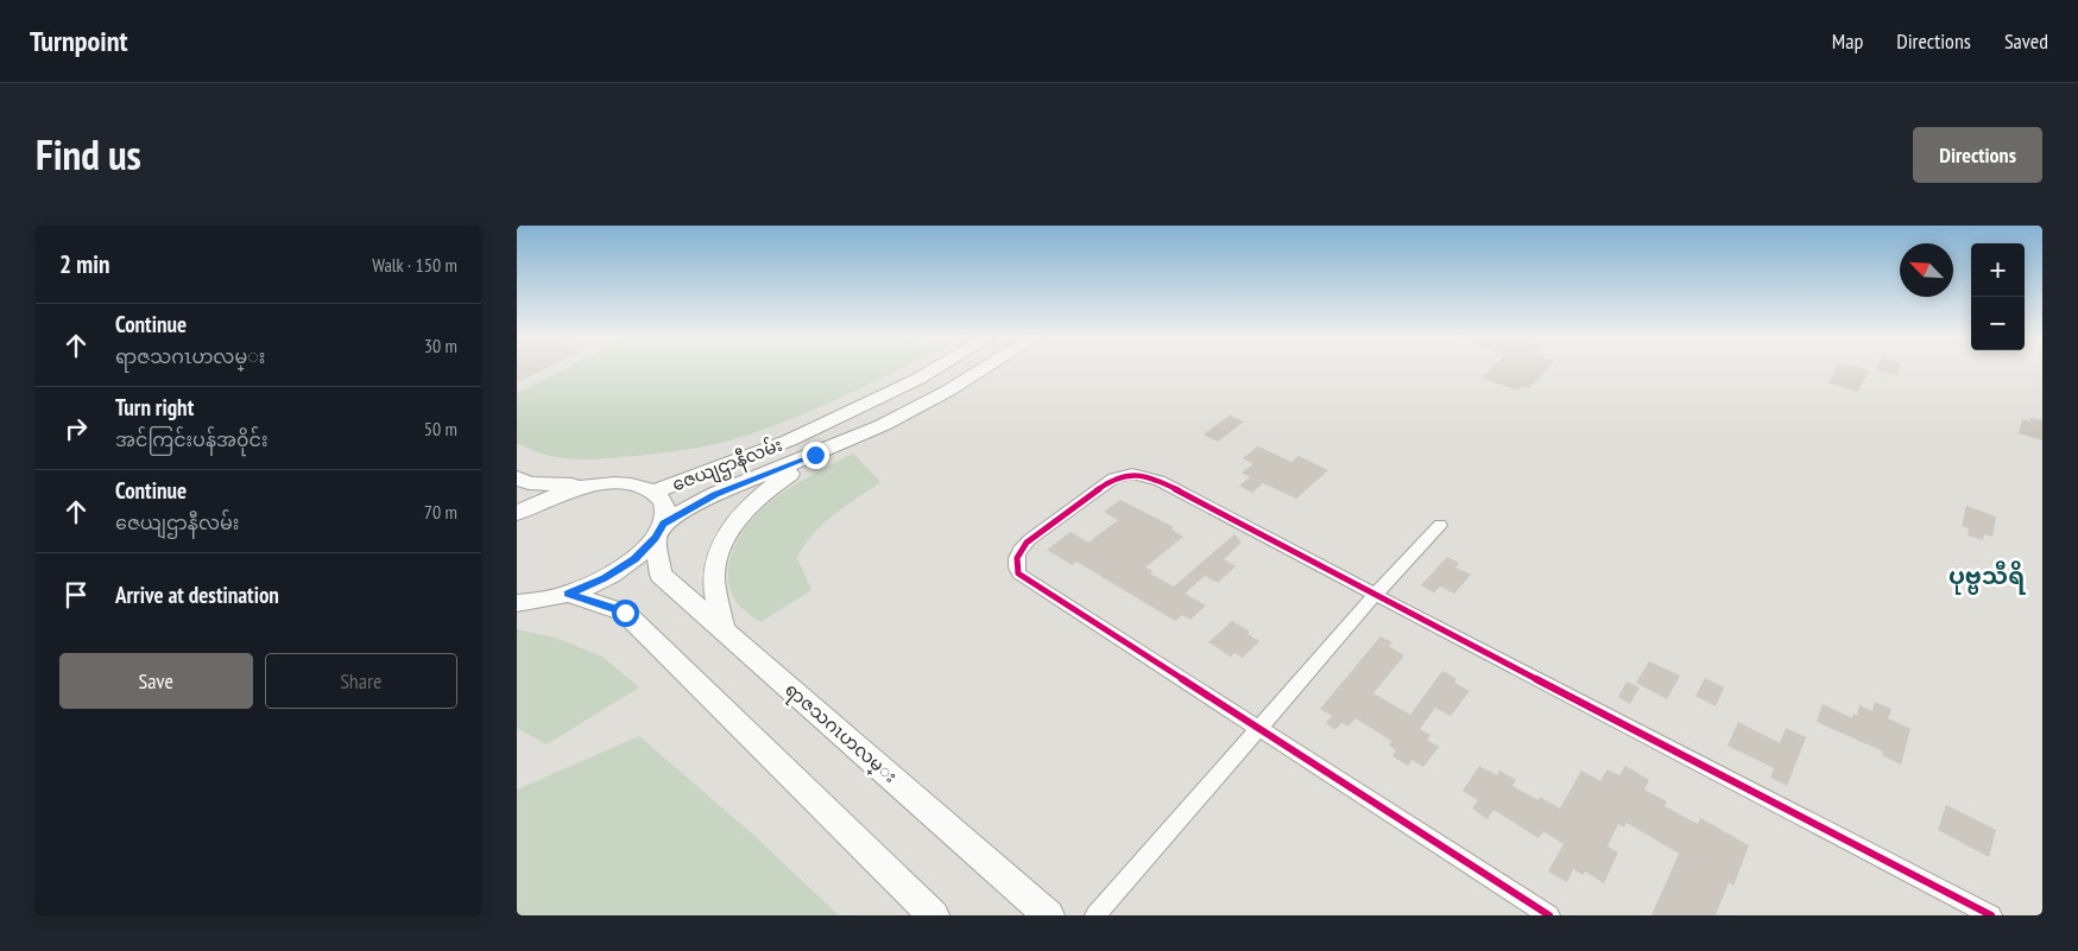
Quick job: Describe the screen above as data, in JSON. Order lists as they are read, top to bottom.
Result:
{
  "streets": {
    "main road": ["ဇေယျဌာနီလမ်း", "ရာဇသဂၤဟလမ္း"]
  },
  "crossings": [
    ["ဇေယျဌာနီလမ်း", "ရာဇသဂၤဟလမ္း"]
  ],
  "districts": ["ပုဗ္ဗသီရိ"],
  "north": "top left",
  "page": {
    "header": "Turnpoint",
    "nav": ["Map", "Directions", "Saved"],
    "title": "Find us",
    "buttons": [
      "Directions",
      ["Save", "Share"]
    ],
    "heading": ["2 min", "Walk · 150 m"],
    "map_buttons": ["+", "−"],
    "list": [
      ["Continue", "ရာဇသဂၤဟလမ္း", "30 m"],
      ["Turn right", "အင်ကြင်းပန်အ၀ိုင်း", "50 m"],
      ["Continue", "ဇေယျဌာနီလမ်း", "70 m"],
      "Arrive at destination"
    ]
  }
}
